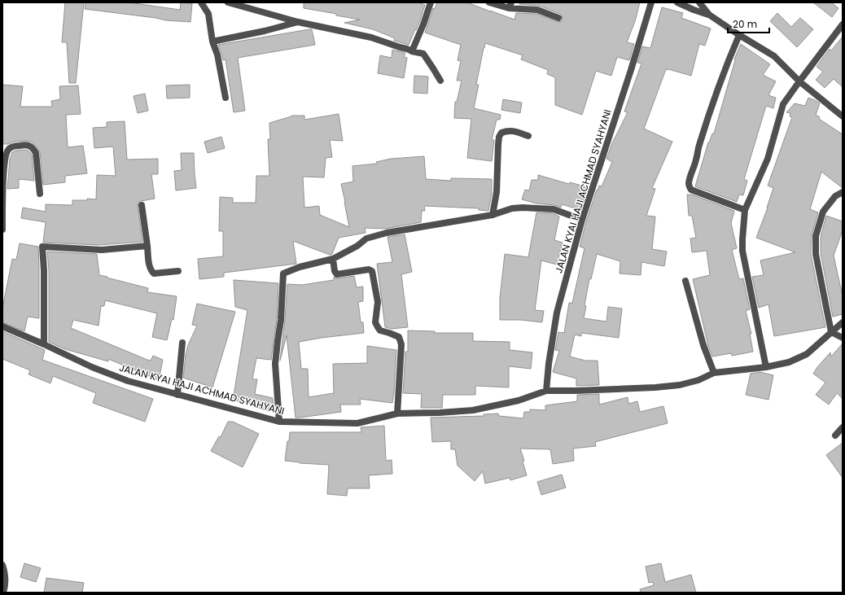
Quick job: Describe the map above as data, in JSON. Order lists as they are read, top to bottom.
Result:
{
  "streets": {
    "street": ["JALAN KYAI HAJI ACHMAD SYAHYANI"]
  },
  "scale_bar": "20 m"
}
